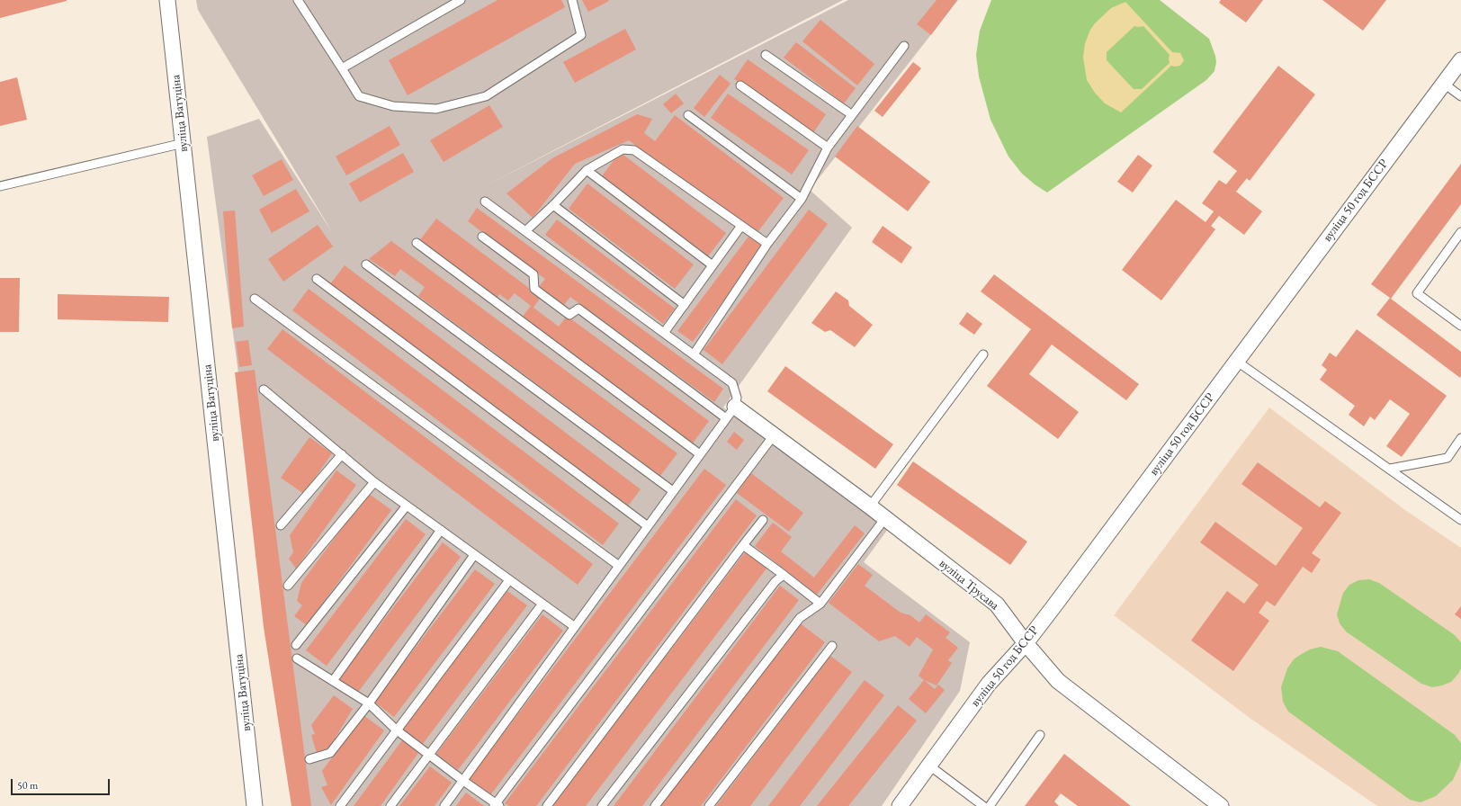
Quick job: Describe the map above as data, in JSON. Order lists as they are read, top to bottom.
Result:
{
  "streets": {
    "street": ["вуліца Ватуціна", "вуліца 50 год БССР", "вуліца Трусава"]
  },
  "crossings": [
    ["вуліца 50 год БССР", "вуліца Трусава"]
  ],
  "scale_bar": "50 m"
}
